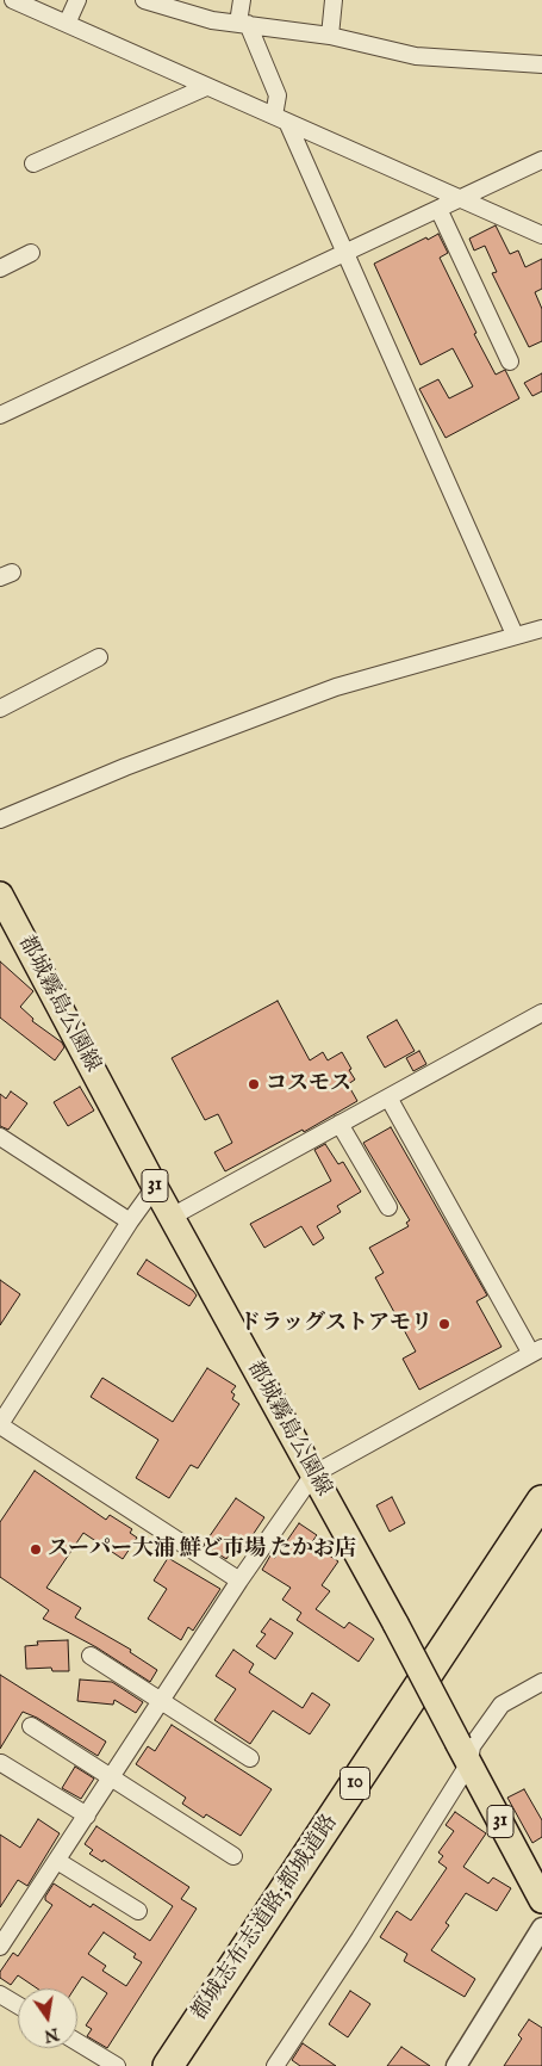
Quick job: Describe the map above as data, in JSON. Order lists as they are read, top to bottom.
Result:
{
  "streets": {
    "highway": ["10", "都城志布志道路;都城道路"],
    "main road": ["都城霧島公園線", "31"]
  },
  "places": ["コスモス", "ドラッグストアモリ", "スーパー大浦 鮮ど市場 たかお店"],
  "north": "bottom"
}
